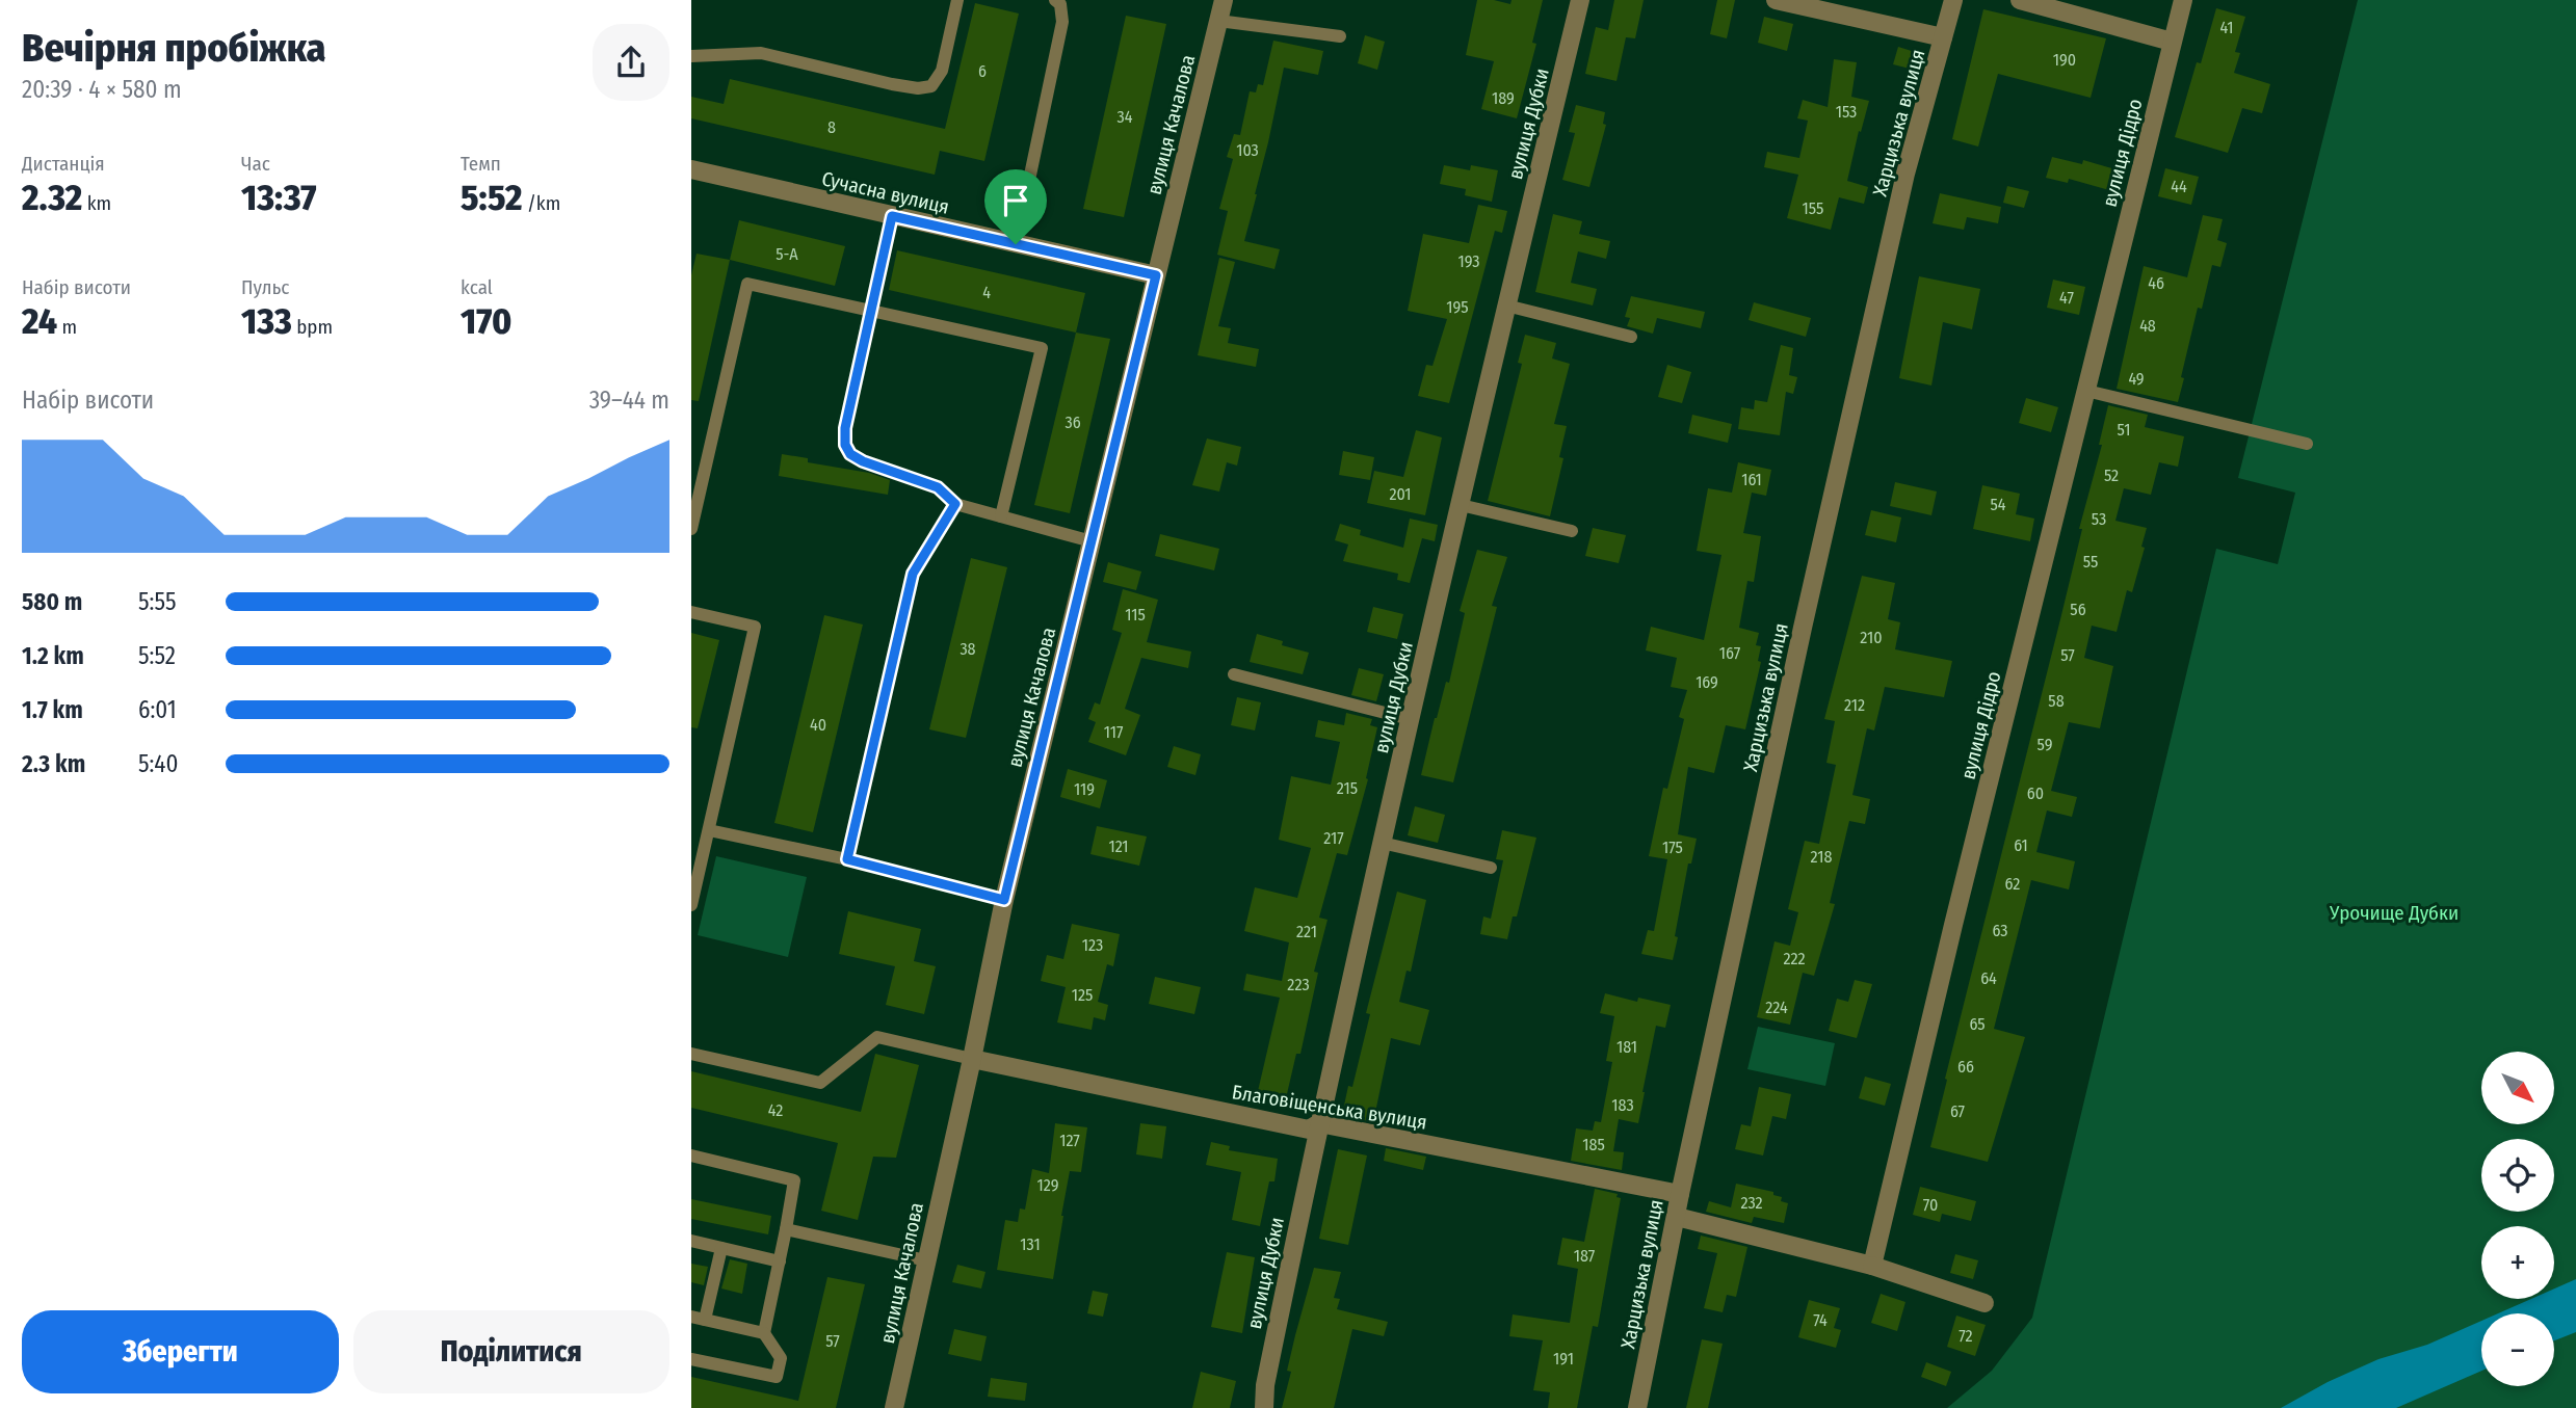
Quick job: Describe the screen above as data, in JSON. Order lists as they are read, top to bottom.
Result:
{
  "streets": {
    "street": [
      "Харцизька вулиця",
      "вулиця Дубки",
      "вулиця Качалова",
      "вулиця Дідро",
      "Сучасна вулиця",
      "Благовіщенська вулиця"
    ]
  },
  "crossings": [
    ["Харцизька вулиця", "Благовіщенська вулиця"],
    ["вулиця Дубки", "Благовіщенська вулиця"],
    ["вулиця Качалова", "Сучасна вулиця"],
    ["вулиця Качалова", "Благовіщенська вулиця"]
  ],
  "parks": ["Урочище Дубки"],
  "house_numbers": [
    "41",
    "190",
    "6",
    "189",
    "153",
    "34",
    "8",
    "103",
    "44",
    "155",
    "5-А",
    "193",
    "46",
    "4",
    "47",
    "195",
    "48",
    "49",
    "36",
    "51",
    "52",
    "161",
    "201",
    "54",
    "53",
    "55",
    "56",
    "115",
    "210",
    "38",
    "167",
    "57",
    "169",
    "58",
    "212",
    "40",
    "117",
    "59",
    "215",
    "119",
    "60",
    "217",
    "61",
    "121",
    "175",
    "218",
    "62",
    "63",
    "221",
    "123",
    "222",
    "64",
    "223",
    "125",
    "224",
    "65",
    "181",
    "66",
    "183",
    "42",
    "67",
    "127",
    "185",
    "129",
    "232",
    "70",
    "131",
    "187",
    "74",
    "72",
    "57",
    "191"
  ],
  "north": "bottom right",
  "page": {
    "heading": ["Вечірня пробіжка", "20:39 · 4 × 580 m"],
    "stats": [
      ["Дистанція", "2.32 km"],
      ["Час", "13:37"],
      ["Темп", "5:52 /km"],
      ["Набір висоти", "24 m"],
      ["Пульс", "133 bpm"],
      ["kcal", "170"]
    ],
    "chart": ["Набір висоти", "39–44 m"],
    "list": [
      {
        "name": "580 m",
        "note": "5:55"
      },
      {
        "name": "1.2 km",
        "note": "5:52"
      },
      {
        "name": "1.7 km",
        "note": "6:01"
      },
      {
        "name": "2.3 km",
        "note": "5:40"
      }
    ],
    "map_buttons": ["+", "−"],
    "buttons": ["Зберегти", "Поділитися"]
  }
}
